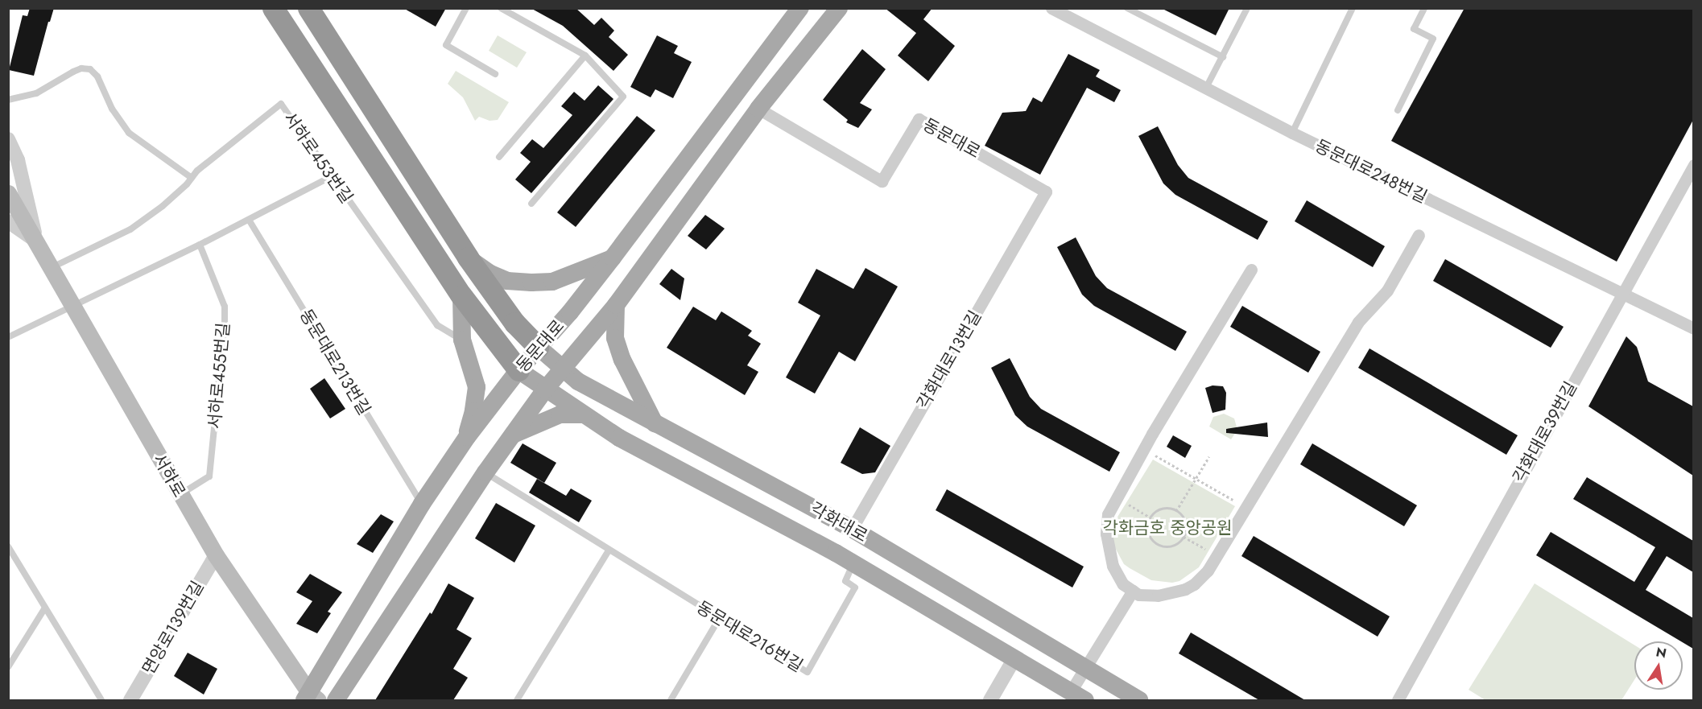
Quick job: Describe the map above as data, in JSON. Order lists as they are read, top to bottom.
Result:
{
  "streets": {
    "main road": ["동문대로", "서하로", "각화대로"],
    "street": [
      "동문대로248번길",
      "각화대로13번길",
      "각화대로39번길",
      "면앙로139번길"
    ],
    "lane": [
      "서하로453번길",
      "동문대로213번길",
      "서하로455번길",
      "동문대로216번길"
    ]
  },
  "crossings": [
    ["동문대로", "각화대로13번길"],
    ["동문대로", "동문대로213번길"],
    ["동문대로", "서하로"],
    ["동문대로", "각화대로"],
    ["동문대로", "동문대로216번길"],
    ["서하로453번길", "서하로"],
    ["동문대로248번길", "각화대로39번길"],
    ["각화대로13번길", "각화대로"],
    ["서하로455번길", "서하로"],
    ["서하로", "면앙로139번길"],
    ["각화대로", "동문대로216번길"]
  ],
  "parks": ["각화금호 중앙공원"],
  "north": "top"
}
